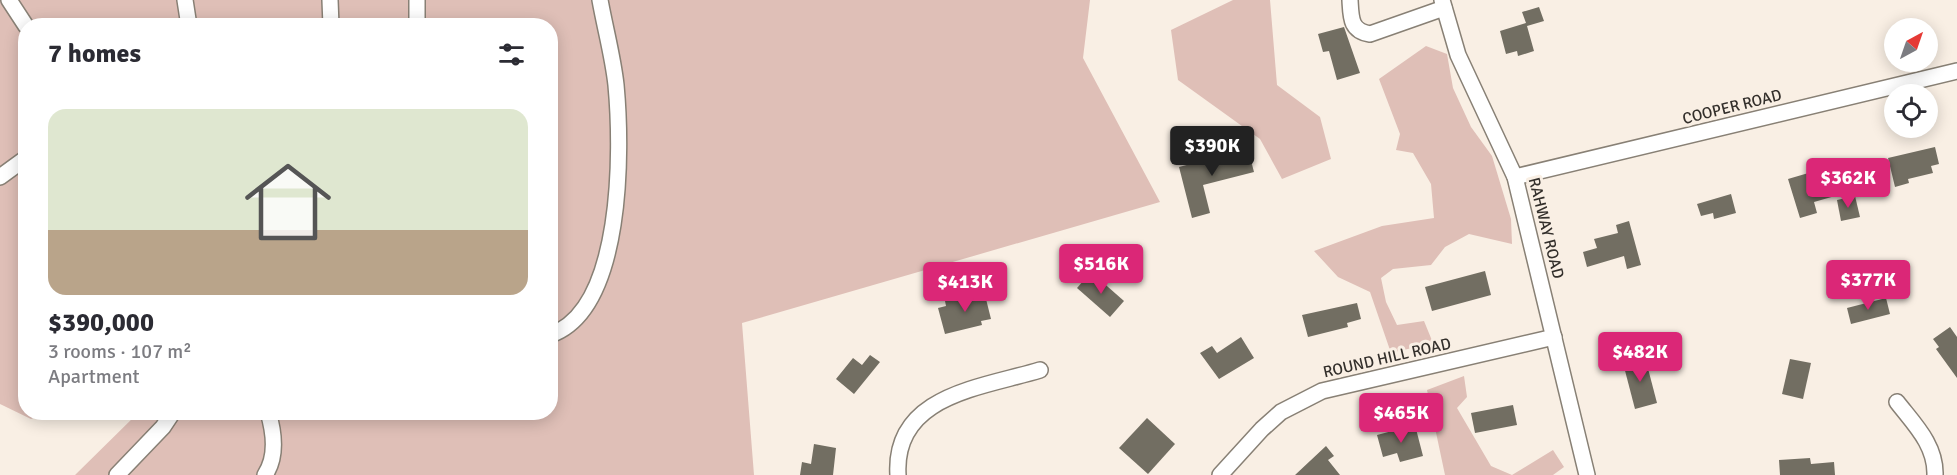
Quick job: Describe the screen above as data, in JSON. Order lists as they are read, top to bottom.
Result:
{
  "streets": {
    "street": ["COOPER ROAD", "RAHWAY ROAD", "ROUND HILL ROAD"]
  },
  "crossings": [
    ["COOPER ROAD", "RAHWAY ROAD"],
    ["RAHWAY ROAD", "ROUND HILL ROAD"]
  ],
  "north": "top right",
  "page": {
    "heading": "7 homes",
    "list": [
      {
        "name": "$390,000",
        "note": "3 rooms · 107 m² · Apartment"
      }
    ],
    "price": [
      "$390K",
      "$362K",
      "$516K",
      "$377K",
      "$413K",
      "$482K",
      "$465K"
    ]
  }
}
